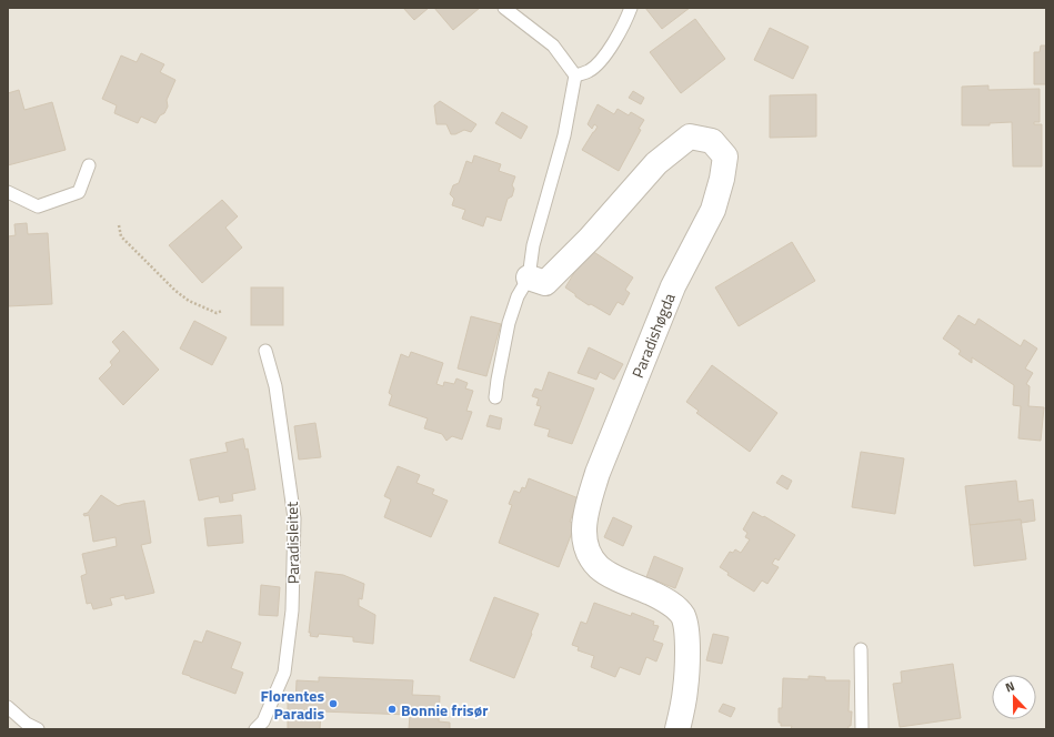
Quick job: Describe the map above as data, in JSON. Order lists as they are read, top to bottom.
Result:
{
  "streets": {
    "street": ["Paradishøgda"],
    "lane": ["Paradisleitet"]
  },
  "places": ["Florentes Paradis", "Bonnie frisør"],
  "north": "top"
}
